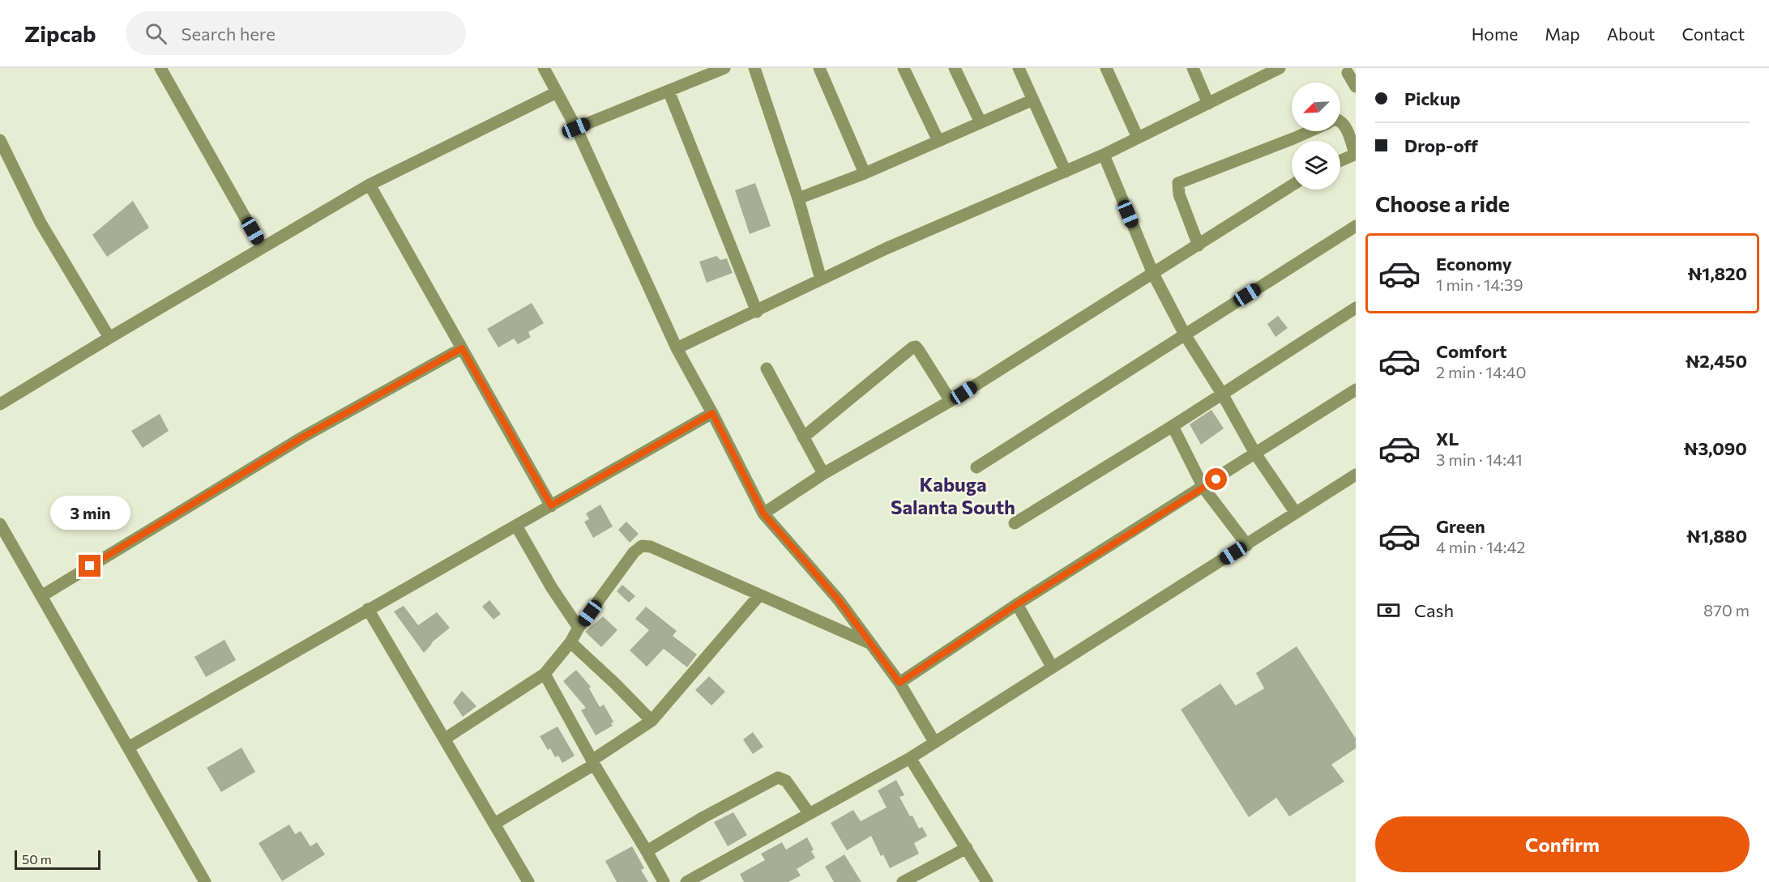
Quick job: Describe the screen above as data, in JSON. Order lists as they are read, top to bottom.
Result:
{
  "districts": ["Kabuga Salanta South"],
  "scale_bar": "50 m",
  "north": "bottom left",
  "page": {
    "header": "Zipcab",
    "search": "Search here",
    "nav": [
      "Home",
      "Map",
      "About",
      "Contact"
    ],
    "banner": ["Pickup", "Drop-off"],
    "heading": "Choose a ride",
    "list": [
      {
        "name": "Economy",
        "note": "1 min · 14:39",
        "value": "₦1,820"
      },
      {
        "name": "Comfort",
        "note": "2 min · 14:40",
        "value": "₦2,450"
      },
      {
        "name": "XL",
        "note": "3 min · 14:41",
        "value": "₦3,090"
      },
      {
        "name": "Green",
        "note": "4 min · 14:42",
        "value": "₦1,880"
      }
    ],
    "bubble": "3 min",
    "pay": ["Cash", "870 m"],
    "buttons": "Confirm",
    "scale": "50 m"
  }
}
